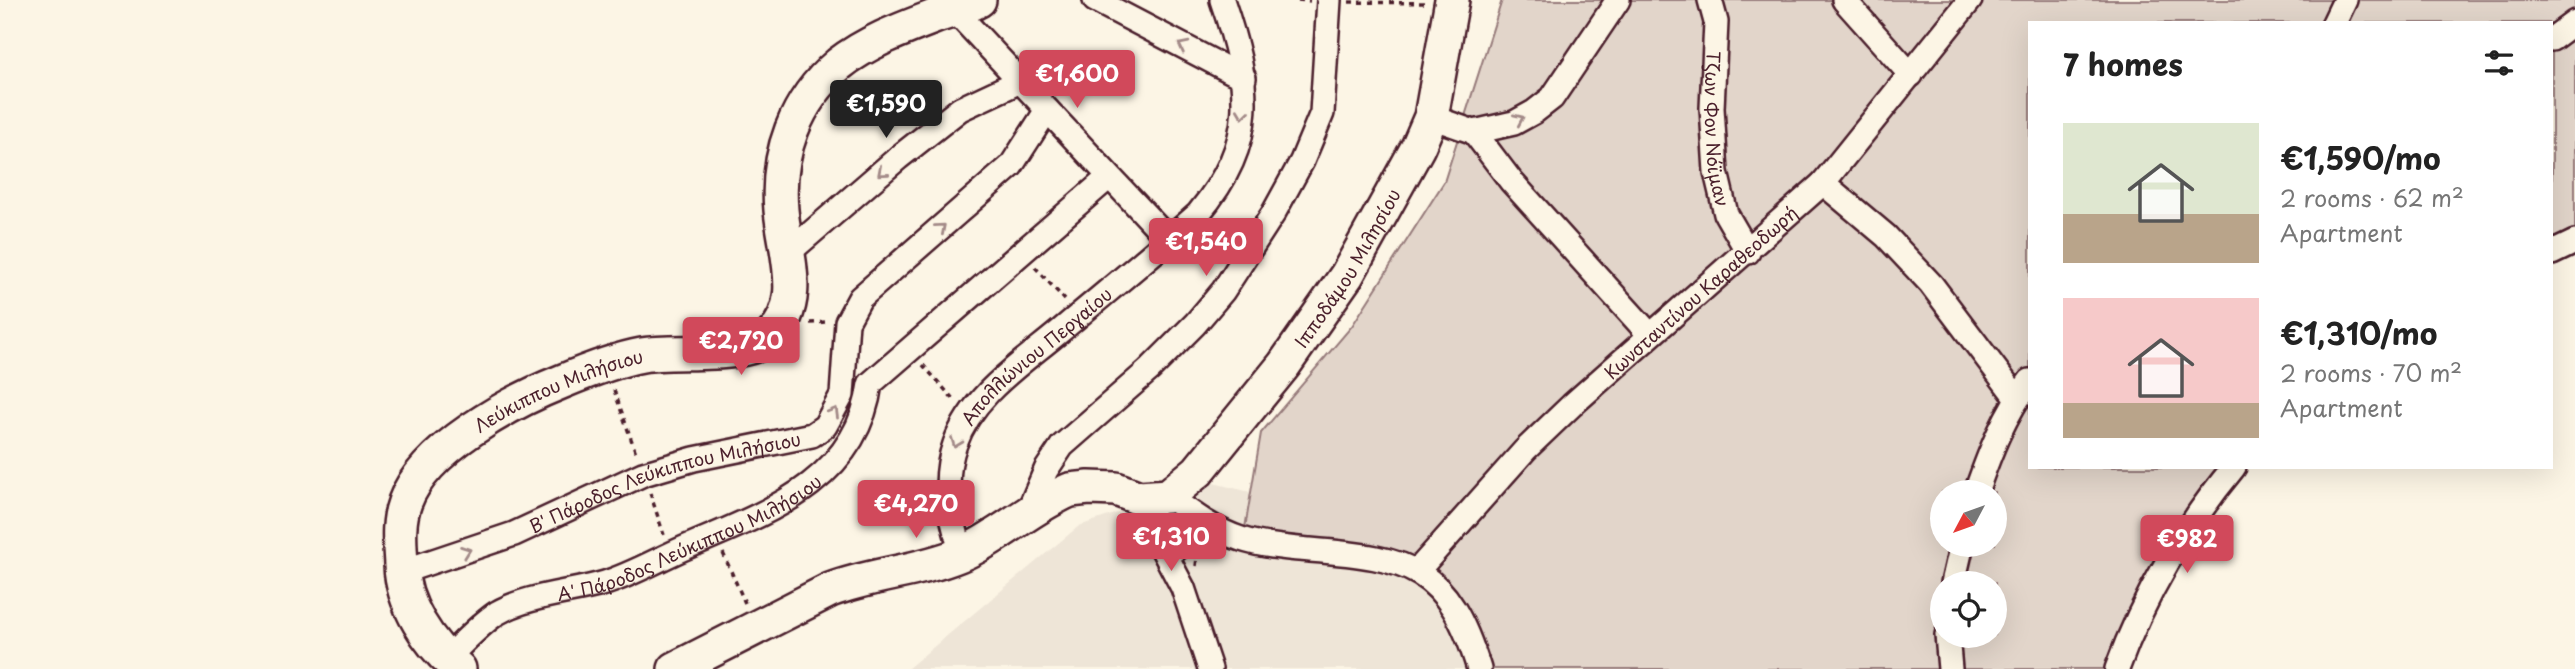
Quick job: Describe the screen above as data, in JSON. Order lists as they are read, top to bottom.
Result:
{
  "streets": {
    "street": [
      "Τζων Φον Νόϊμαν",
      "Ιπποδάμου Μιλησίου",
      "Κωνσταντίνου Καραθεοδωρή",
      "Απολλώνιου Περγαίου",
      "Λεύκιππου Μιλήσιου",
      "Β' Πάροδος Λεύκιππου Μιλήσιου",
      "Α' Πάροδος Λεύκιππου Μιλήσιου"
    ]
  },
  "crossings": [
    ["Τζων Φον Νόϊμαν", "Κωνσταντίνου Καραθεοδωρή"],
    ["Λεύκιππου Μιλήσιου", "Β' Πάροδος Λεύκιππου Μιλήσιου"],
    ["Λεύκιππου Μιλήσιου", "Α' Πάροδος Λεύκιππου Μιλήσιου"]
  ],
  "north": "bottom left",
  "page": {
    "heading": "7 homes",
    "price": [
      "€1,600",
      "€1,590",
      "€1,540",
      "€2,720",
      "€4,270",
      "€1,310",
      "€982"
    ],
    "list": [
      {
        "name": "€1,590/mo",
        "note": "2 rooms · 62 m² · Apartment"
      },
      {
        "name": "€1,310/mo",
        "note": "2 rooms · 70 m² · Apartment"
      }
    ]
  }
}
